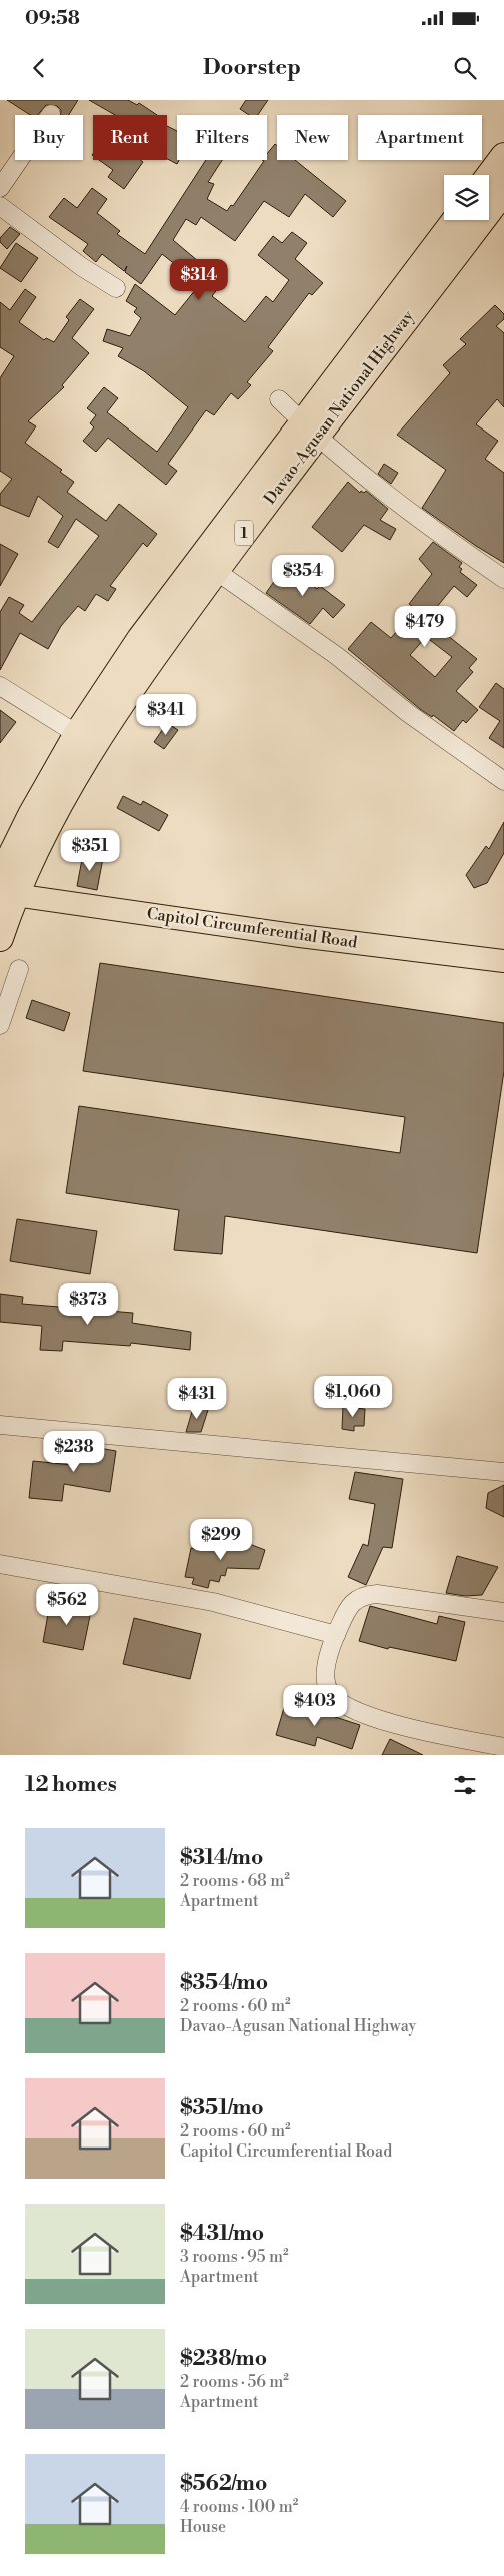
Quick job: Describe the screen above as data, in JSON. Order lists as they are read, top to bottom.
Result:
{
  "streets": {
    "highway": ["Davao-Agusan National Highway", "1"],
    "main road": ["Capitol Circumferential Road"]
  },
  "crossings": [
    ["Davao-Agusan National Highway", "Capitol Circumferential Road"]
  ],
  "page": {
    "status": "09:58",
    "header": "Doorstep",
    "chip": [
      "Buy",
      "Rent",
      "Filters",
      "New",
      "Apartment"
    ],
    "price": [
      "$314",
      "$354",
      "$479",
      "$341",
      "$351",
      "$373",
      "$1,060",
      "$431",
      "$238",
      "$299",
      "$562",
      "$403"
    ],
    "heading": "12 homes",
    "list": [
      {
        "name": "$314/mo",
        "note": "2 rooms · 68 m² · Apartment"
      },
      {
        "name": "$354/mo",
        "note": "2 rooms · 60 m² · Davao-Agusan National Highway"
      },
      {
        "name": "$351/mo",
        "note": "2 rooms · 60 m² · Capitol Circumferential Road"
      },
      {
        "name": "$431/mo",
        "note": "3 rooms · 95 m² · Apartment"
      },
      {
        "name": "$238/mo",
        "note": "2 rooms · 56 m² · Apartment"
      },
      {
        "name": "$562/mo",
        "note": "4 rooms · 100 m² · House"
      }
    ]
  }
}
